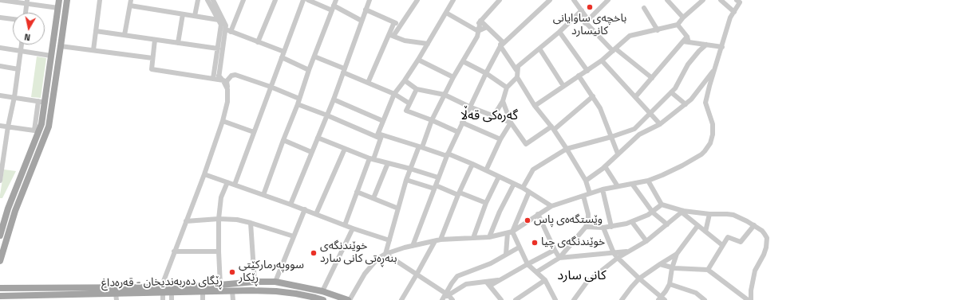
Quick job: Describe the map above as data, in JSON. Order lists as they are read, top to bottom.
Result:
{
  "streets": {
    "main road": ["ڕێگای دەربەندیخان - قەرەداغ"]
  },
  "districts": ["گەرەکی قەڵا", "کانی سارد"],
  "places": [
    "باخچەی ساوایانی کانیسارد",
    "وێستگەەی پاس",
    "خوێندنگەی چیا",
    "خوێندنگەی بنەڕەتی کانی سارد",
    "سووپەرمارکێتی ڕێکار"
  ],
  "north": "bottom"
}
